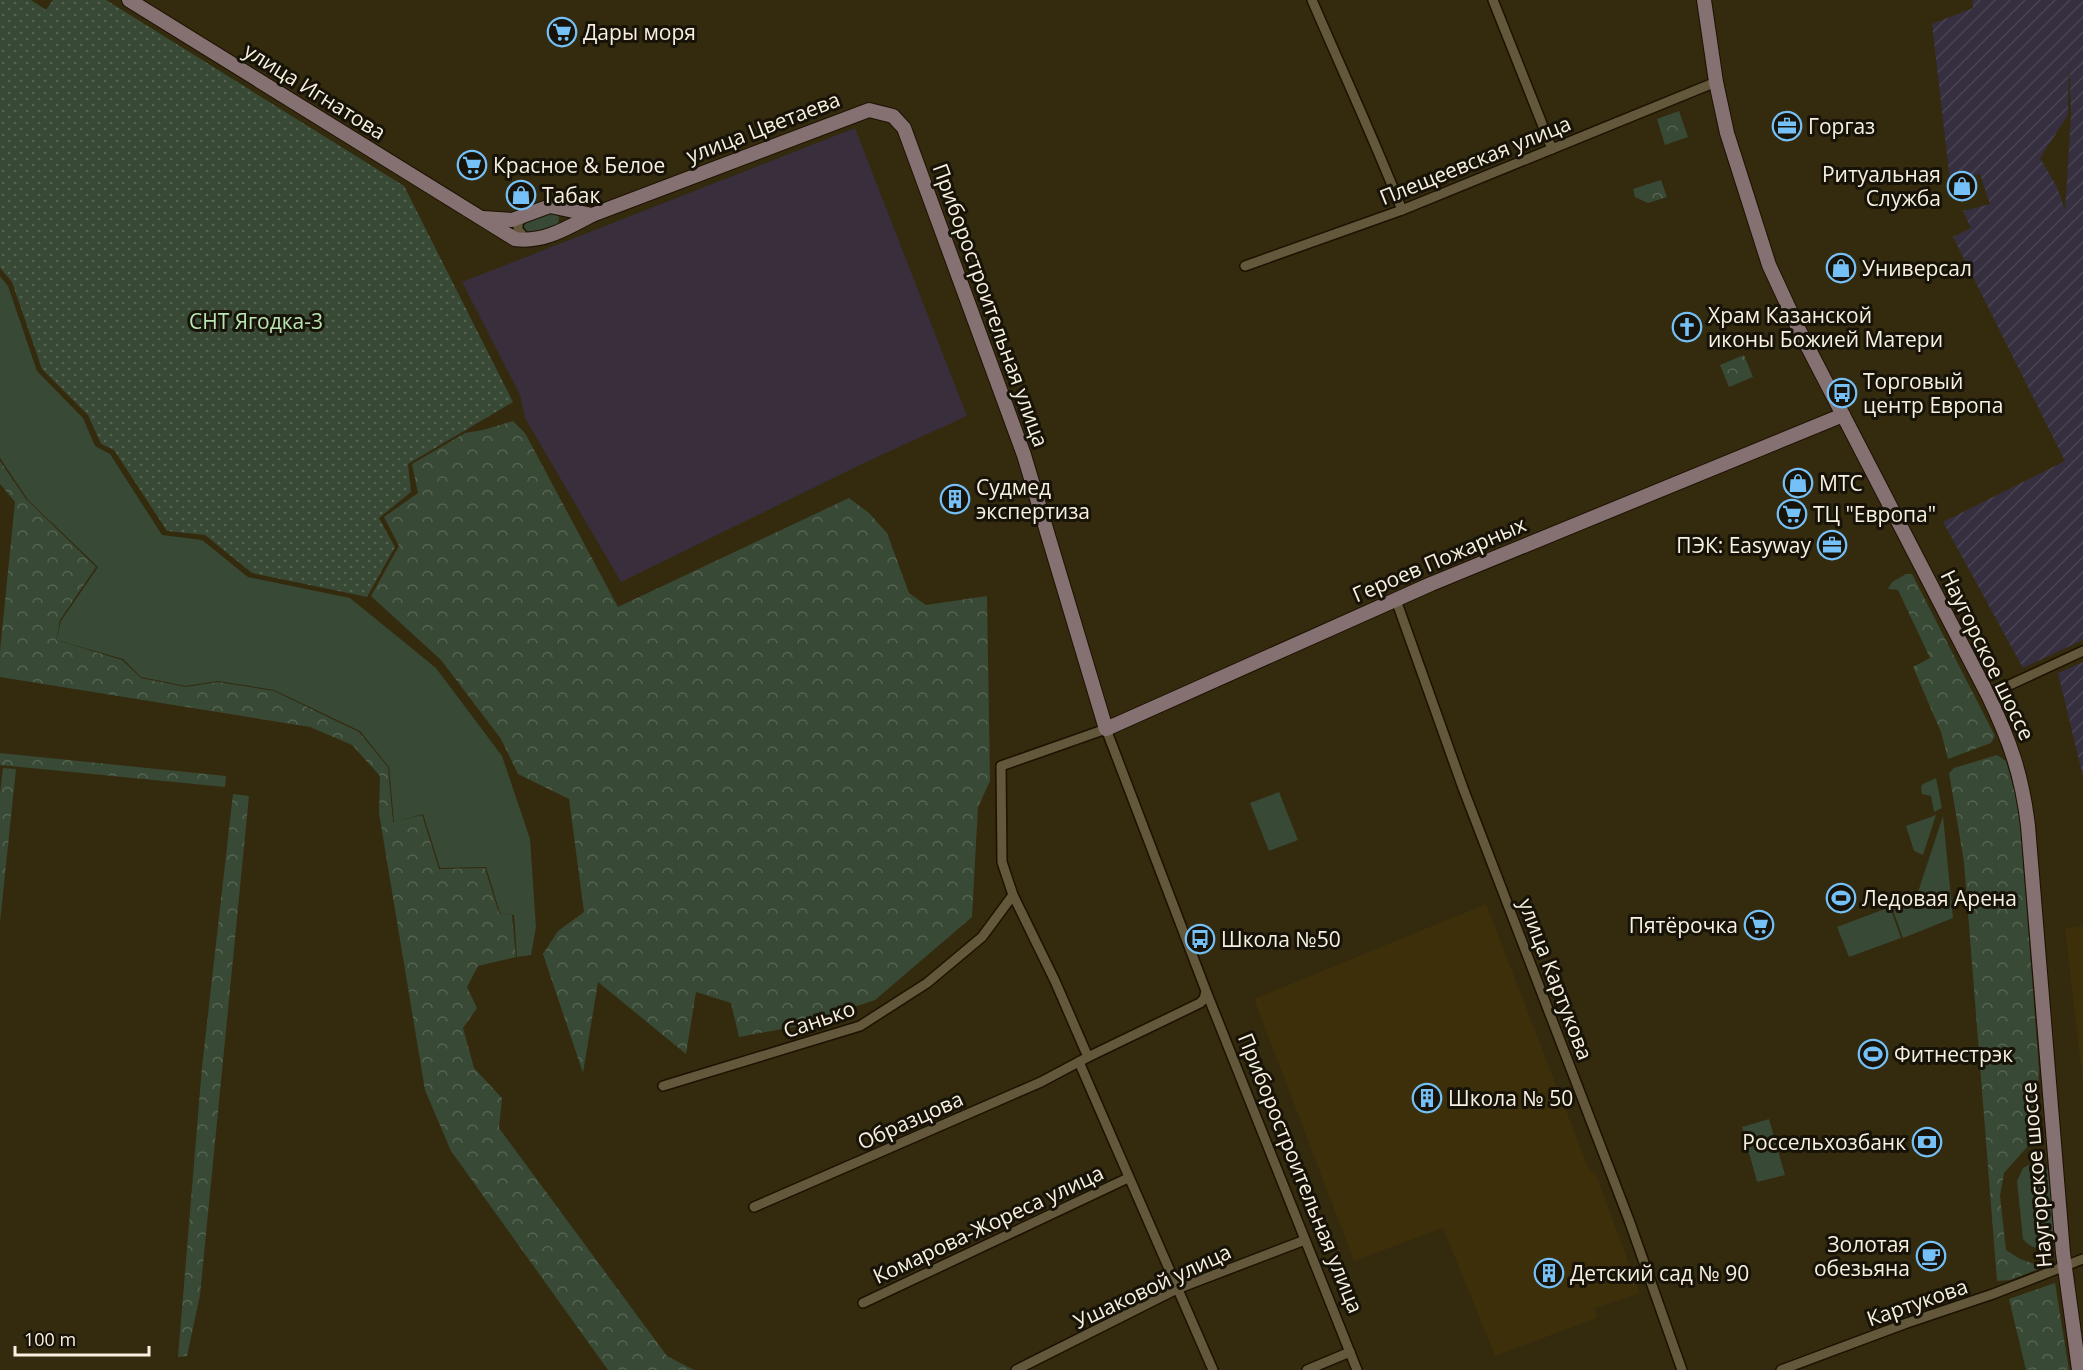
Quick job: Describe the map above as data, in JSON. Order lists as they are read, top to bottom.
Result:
{
  "streets": {
    "main road": [
      "улица Игнатова",
      "улица Цветаева",
      "Приборостроительная улица",
      "Героев Пожарных",
      "Наугорское шоссе"
    ],
    "street": [
      "Плещеевская улица",
      "улица Картукова",
      "Санько",
      "Образцова",
      "Комарова-Жореса улица",
      "Ушаковой улица",
      "Картукова"
    ]
  },
  "crossings": [
    ["улица Игнатова", "улица Цветаева"],
    ["улица Цветаева", "Приборостроительная улица"],
    ["Плещеевская улица", "Наугорское шоссе"],
    ["Приборостроительная улица", "Героев Пожарных"],
    ["Приборостроительная улица", "Ушаковой улица"],
    ["Героев Пожарных", "Наугорское шоссе"],
    ["Героев Пожарных", "улица Картукова"],
    ["Наугорское шоссе", "Картукова"]
  ],
  "parks": ["СНТ Ягодка-3"],
  "places": {
    "supermarket": [
      "Дары моря",
      "Красное & Белое",
      "ТЦ \"Европа\"",
      "Пятёрочка"
    ],
    "office": ["Горгаз", "ПЭК: Easyway"],
    "shop": [
      "Ритуальная Служба",
      "Табак",
      "Универсал",
      "МТС"
    ],
    "church": ["Храм Казанской иконы Божией Матери"],
    "bus stop": ["Торговый центр Европа", "Школа №50"],
    "building": ["Судмед экспертиза", "Школа № 50", "Детский сад № 90"],
    "sports": ["Ледовая Арена", "Фитнестрэк"],
    "bank": ["Россельхозбанк"],
    "cafe": ["Золотая обезьяна"]
  },
  "scale_bar": "100 m"
}
